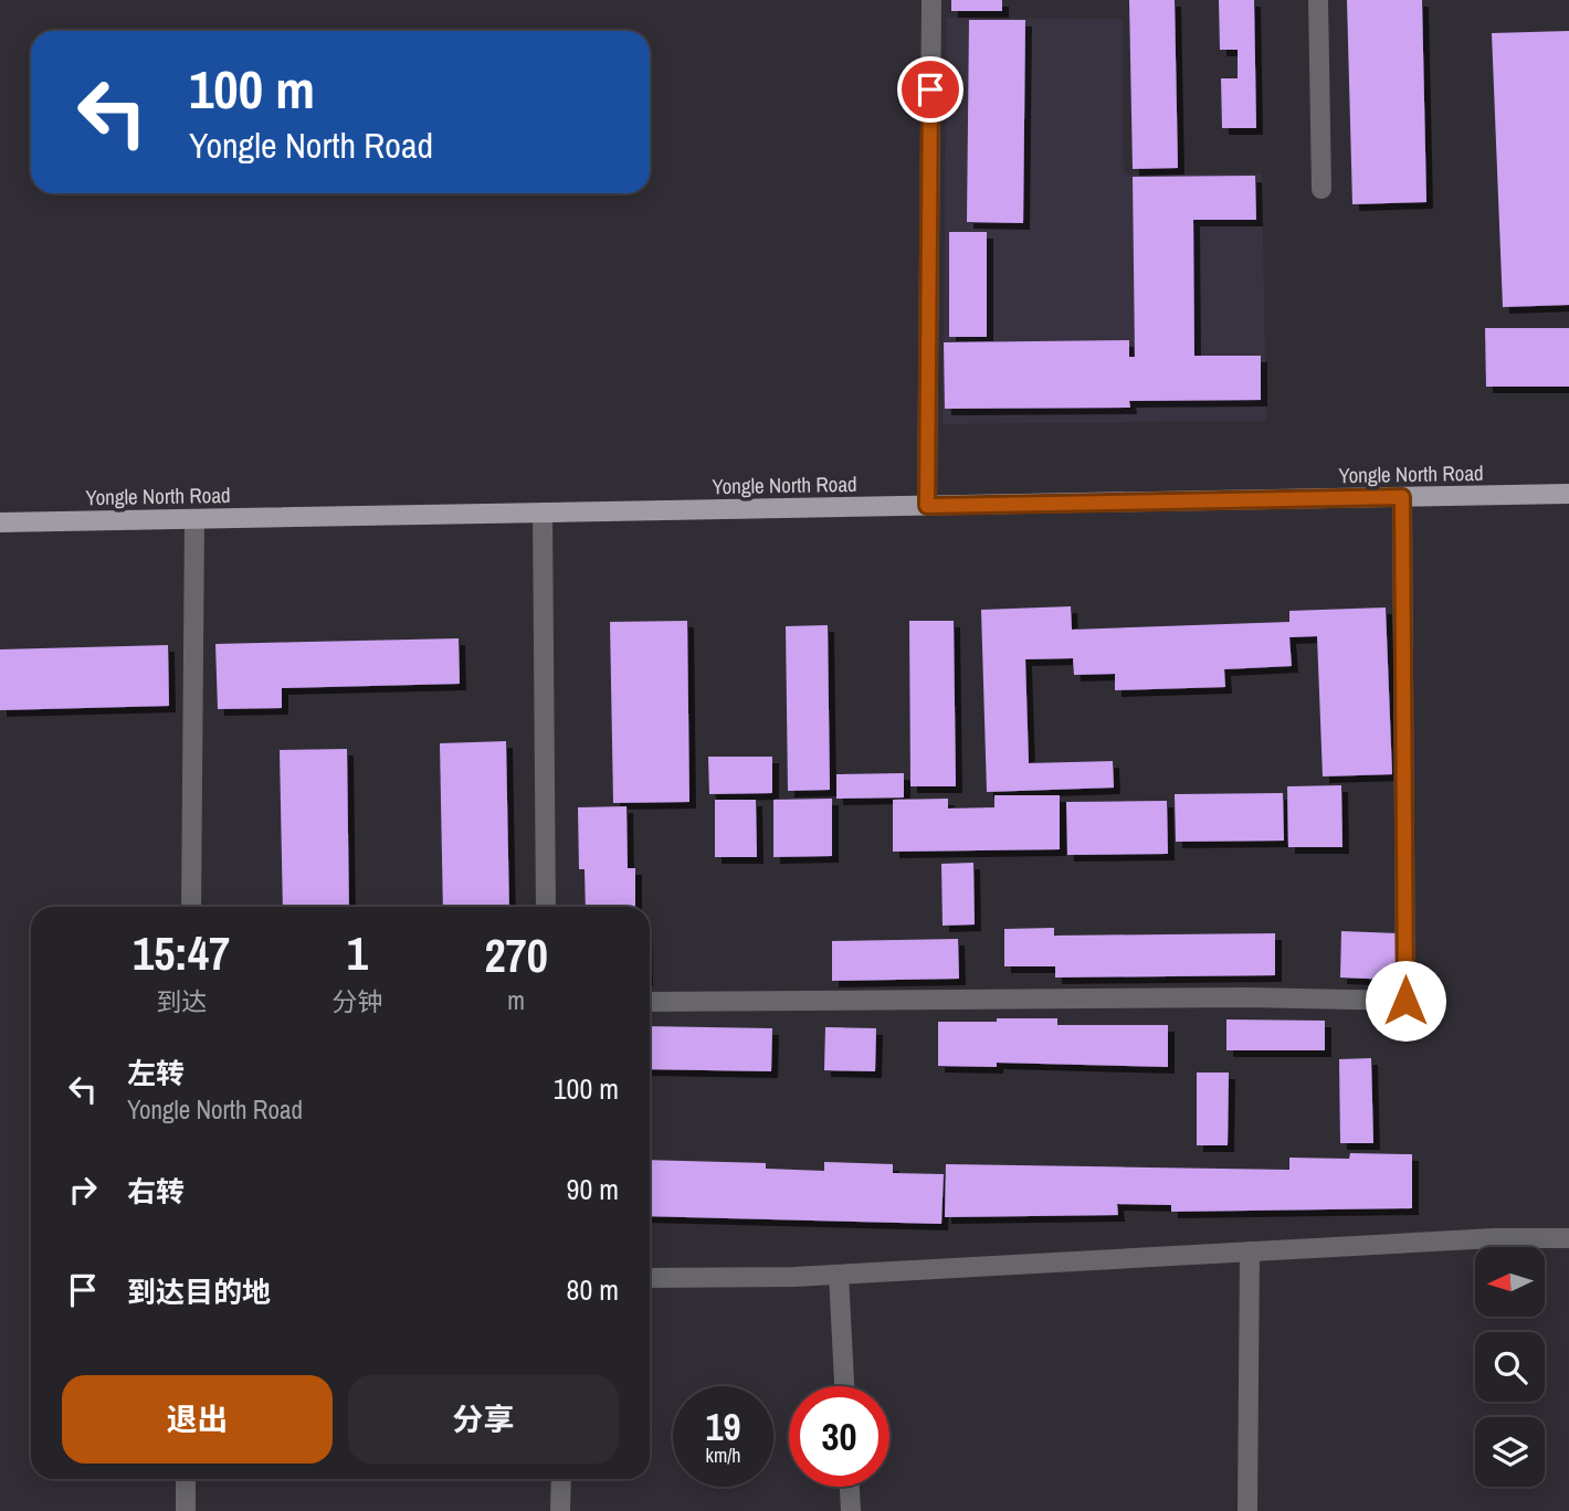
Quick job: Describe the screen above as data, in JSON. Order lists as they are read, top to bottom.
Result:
{
  "streets": {
    "main road": ["Yongle North Road"]
  },
  "north": "left",
  "page": {
    "turn": ["100 m", "Yongle North Road"],
    "eta": [
      "15:47",
      "到达",
      "1",
      "分钟",
      "270",
      "m"
    ],
    "list": [
      {
        "name": "左转",
        "note": "Yongle North Road",
        "value": "100 m"
      },
      {
        "name": "右转",
        "value": "90 m"
      },
      {
        "name": "到达目的地",
        "value": "80 m"
      }
    ],
    "buttons": ["退出", "分享"],
    "speed": "19 km/h",
    "limit": "30"
  }
}
